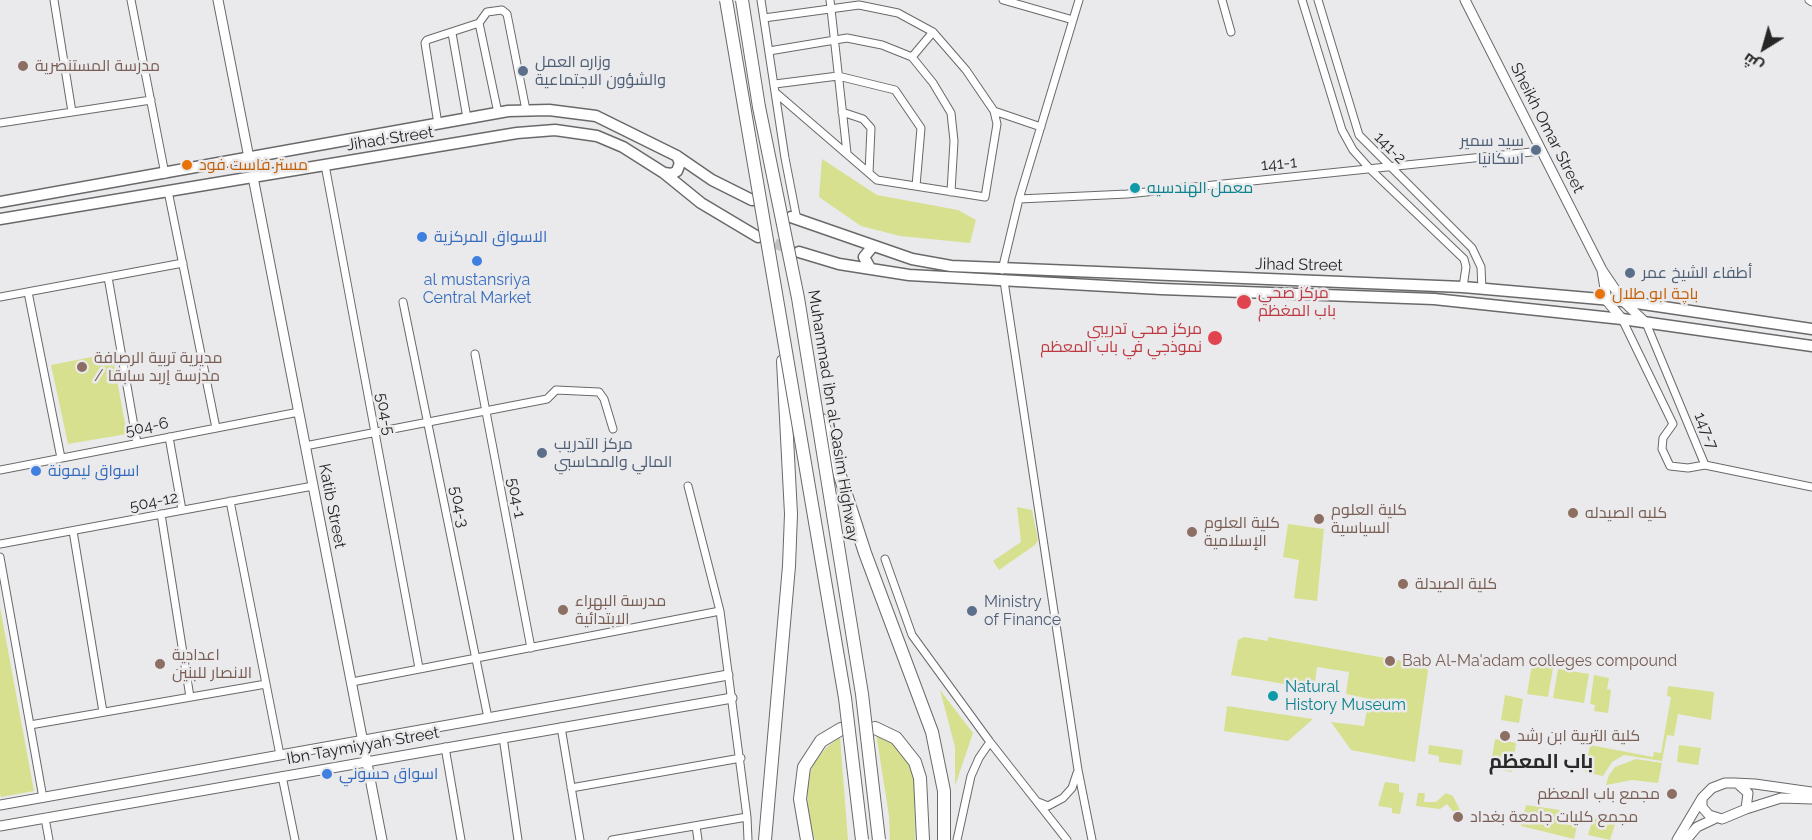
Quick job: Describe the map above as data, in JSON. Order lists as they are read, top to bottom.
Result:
{
  "streets": {
    "highway": ["Muhammad ibn al-Qasim Highway"],
    "main road": ["Jihad Street"],
    "street": [
      "Sheikh Omar Street",
      "141-2",
      "141-1",
      "504-5",
      "504-6",
      "147-7",
      "504-1",
      "504-12",
      "Katib Street",
      "504-3",
      "Ibn Taymiyyah Street"
    ]
  },
  "crossings": [
    ["Sheikh Omar Street", "Jihad Street"],
    ["Sheikh Omar Street", "141-1"],
    ["Sheikh Omar Street", "147-7"],
    ["Jihad Street", "141-2"],
    ["Jihad Street", "504-5"],
    ["Jihad Street", "147-7"],
    ["Jihad Street", "Katib Street"],
    ["141-2", "141-1"],
    ["504-6", "Katib Street"],
    ["504-12", "Katib Street"],
    ["Katib Street", "Ibn Taymiyyah Street"],
    ["504-3", "Ibn Taymiyyah Street"]
  ],
  "districts": ["باب المعظم"],
  "places": [
    "مدرسة المستنصرية",
    "وزاره العمل والشؤون الاجتماعية",
    "سيد سمير اسكانيا",
    "مستر فاست فود",
    "معمل الهندسيه",
    "الاسواق المركزية",
    "al mustansriya Central Market",
    "أطفاء الشيخ عمر",
    "باچة ابو طلال",
    "مركز صحي باب المغظم",
    "مركز صحي تدريبي نموذجي في باب المعظم",
    "مديرية تربية الرصافة / مدرسة إربد سابقا",
    "مركز التدريب المالي والمحاسبي",
    "اسواق ليمونة",
    "كليه الصيدله",
    "كلية العلوم السياسية",
    "كلية العلوم الإسلامية",
    "كلية الصيدلة",
    "مدرسة البهراء الابتدائية",
    "Ministry of Finance",
    "Bab Al-Ma'adam colleges compound",
    "اعدادية الانصار للبنين",
    "Natural History Museum",
    "كلية التربية ابن رشد",
    "اسواق حسوني",
    "مجمع باب المعظم",
    "مجمع كليات جامعة بغداد"
  ],
  "north": "bottom left"
}
